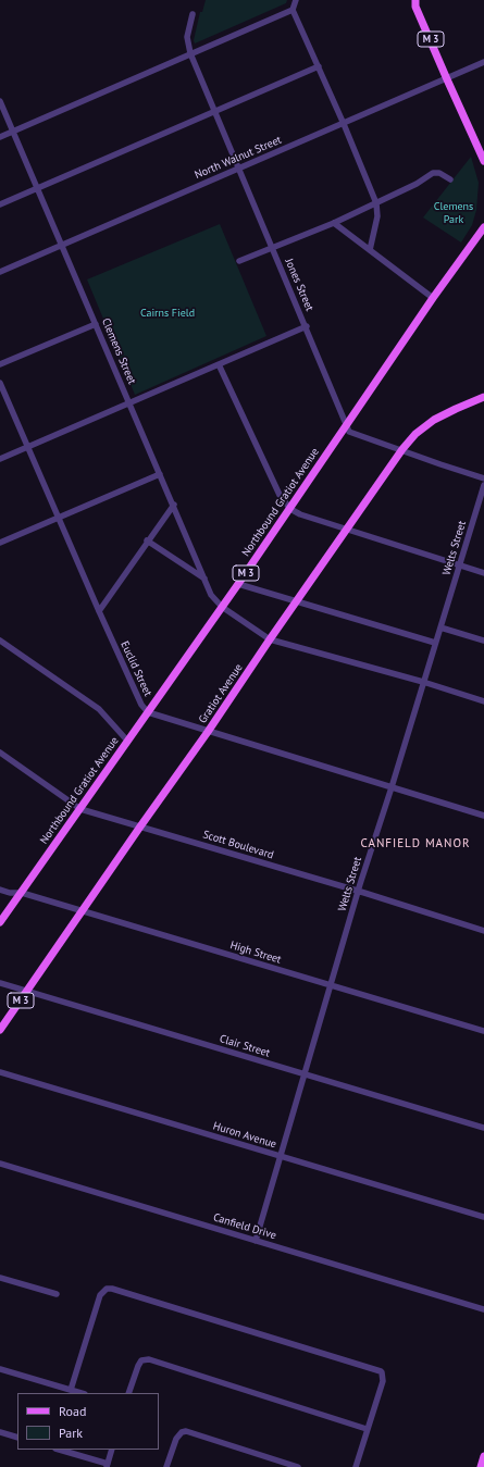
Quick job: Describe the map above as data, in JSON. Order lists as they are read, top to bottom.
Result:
{
  "streets": {
    "main road": ["M 3", "Northbound Gratiot Avenue", "Gratiot Avenue"],
    "street": [
      "North Walnut Street",
      "Jones Street",
      "Clemens Street",
      "Welts Street",
      "Euclid Street",
      "Scott Boulevard",
      "High Street",
      "Clair Street",
      "Huron Avenue",
      "Canfield Drive"
    ]
  },
  "crossings": [
    ["M 3", "North Walnut Street"],
    ["North Walnut Street", "Jones Street"],
    ["North Walnut Street", "Clemens Street"],
    ["Jones Street", "Northbound Gratiot Avenue"],
    ["Clemens Street", "Northbound Gratiot Avenue"],
    ["Clemens Street", "Welts Street"],
    ["Clemens Street", "Gratiot Avenue"],
    ["Northbound Gratiot Avenue", "Euclid Street"],
    ["Northbound Gratiot Avenue", "Scott Boulevard"],
    ["Northbound Gratiot Avenue", "High Street"],
    ["Welts Street", "Euclid Street"],
    ["Welts Street", "Scott Boulevard"],
    ["Welts Street", "High Street"],
    ["Welts Street", "Clair Street"],
    ["Welts Street", "Huron Avenue"],
    ["Welts Street", "Canfield Drive"],
    ["Euclid Street", "Gratiot Avenue"],
    ["Gratiot Avenue", "Scott Boulevard"],
    ["Gratiot Avenue", "High Street"],
    ["Gratiot Avenue", "Clair Street"]
  ],
  "districts": ["CANFIELD MANOR"],
  "parks": ["Clemens Park", "Cairns Field"],
  "legend": ["Road", "Park"]
}
